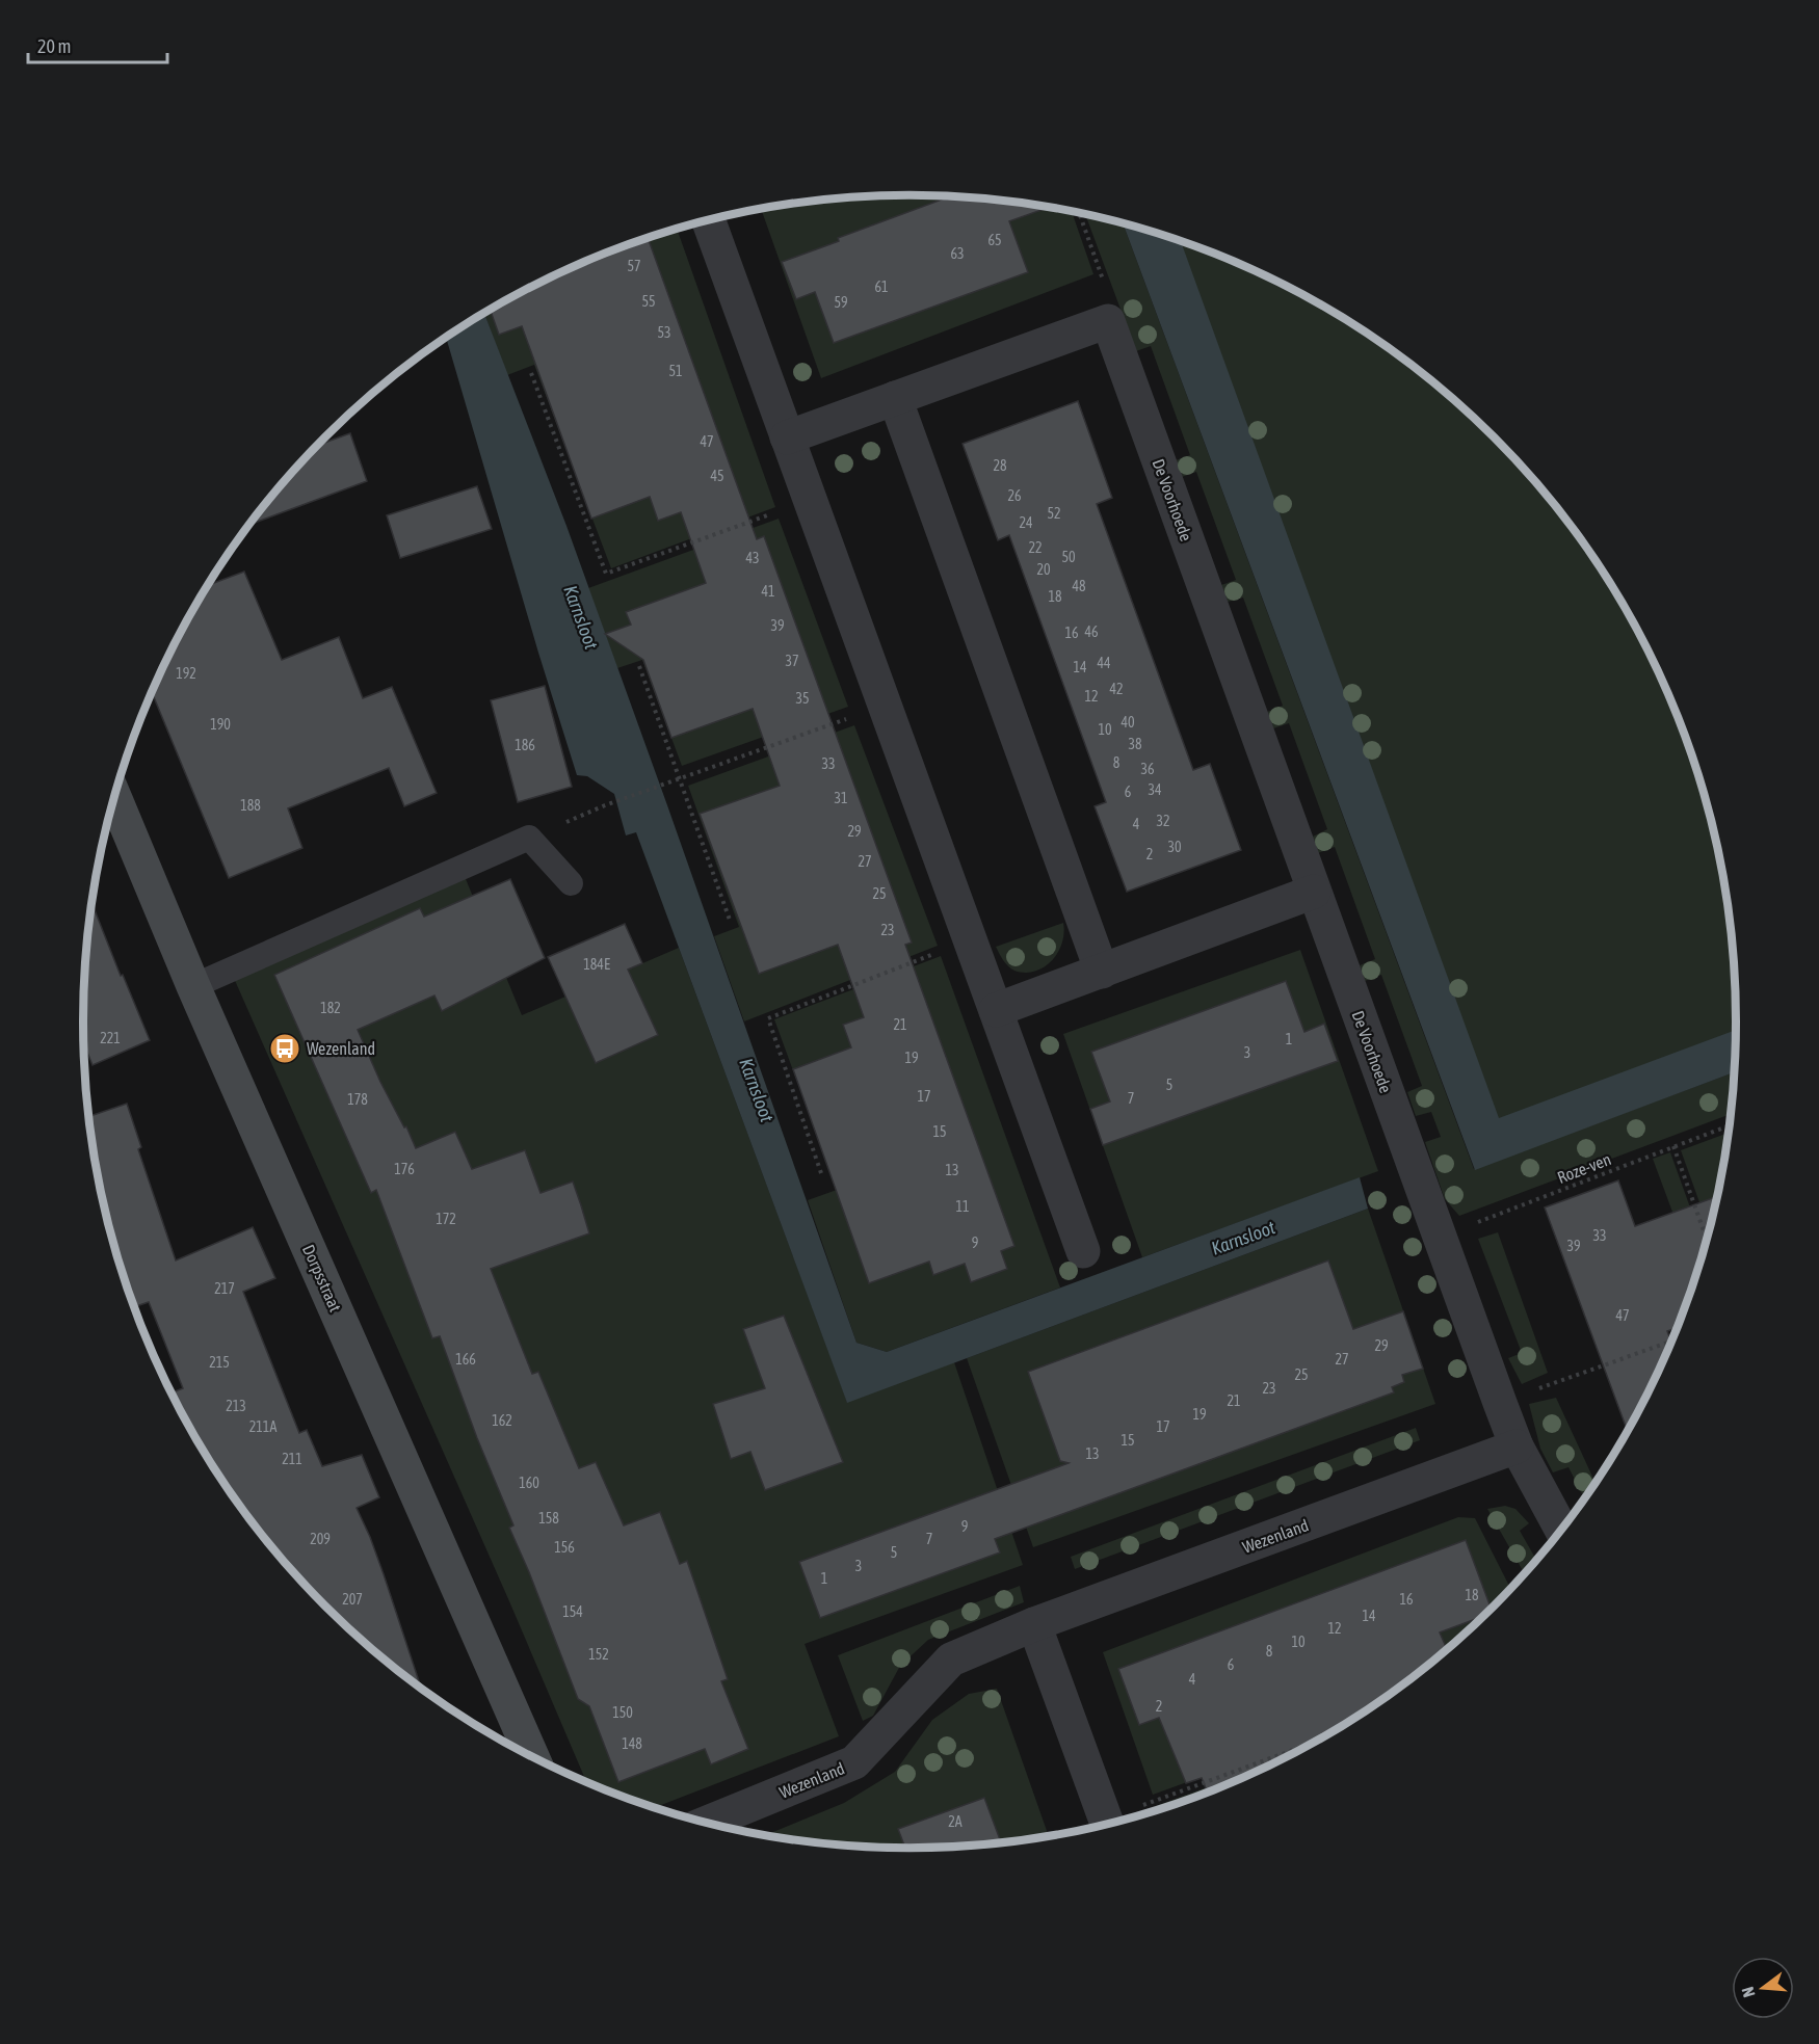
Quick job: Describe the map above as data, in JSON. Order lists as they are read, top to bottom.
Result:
{
  "streets": {
    "street": ["De Voorhoede", "Dorpsstraat", "Wezenland"],
    "path": ["Roze-ven"]
  },
  "crossings": [
    ["De Voorhoede", "Roze-ven"]
  ],
  "water": ["Karnsloot"],
  "places": {
    "bus stop": ["Wezenland"]
  },
  "house_numbers": [
    "65",
    "63",
    "57",
    "61",
    "55",
    "59",
    "53",
    "51",
    "47",
    "28",
    "45",
    "26",
    "52",
    "24",
    "22",
    "50",
    "43",
    "20",
    "48",
    "41",
    "18",
    "39",
    "46",
    "16",
    "37",
    "44",
    "14",
    "192",
    "42",
    "12",
    "35",
    "40",
    "190",
    "10",
    "38",
    "186",
    "8",
    "33",
    "36",
    "34",
    "6",
    "31",
    "188",
    "32",
    "4",
    "29",
    "30",
    "2",
    "27",
    "25",
    "23",
    "184E",
    "182",
    "21",
    "221",
    "1",
    "3",
    "19",
    "5",
    "17",
    "7",
    "178",
    "15",
    "176",
    "13",
    "11",
    "172",
    "33",
    "9",
    "39",
    "217",
    "47",
    "29",
    "166",
    "27",
    "215",
    "25",
    "23",
    "21",
    "213",
    "19",
    "162",
    "211A",
    "17",
    "15",
    "13",
    "211",
    "160",
    "158",
    "9",
    "209",
    "7",
    "156",
    "5",
    "3",
    "1",
    "18",
    "207",
    "16",
    "154",
    "14",
    "12",
    "10",
    "8",
    "152",
    "6",
    "4",
    "2",
    "150",
    "148",
    "2A"
  ],
  "scale_bar": "20 m",
  "north": "left"
}
